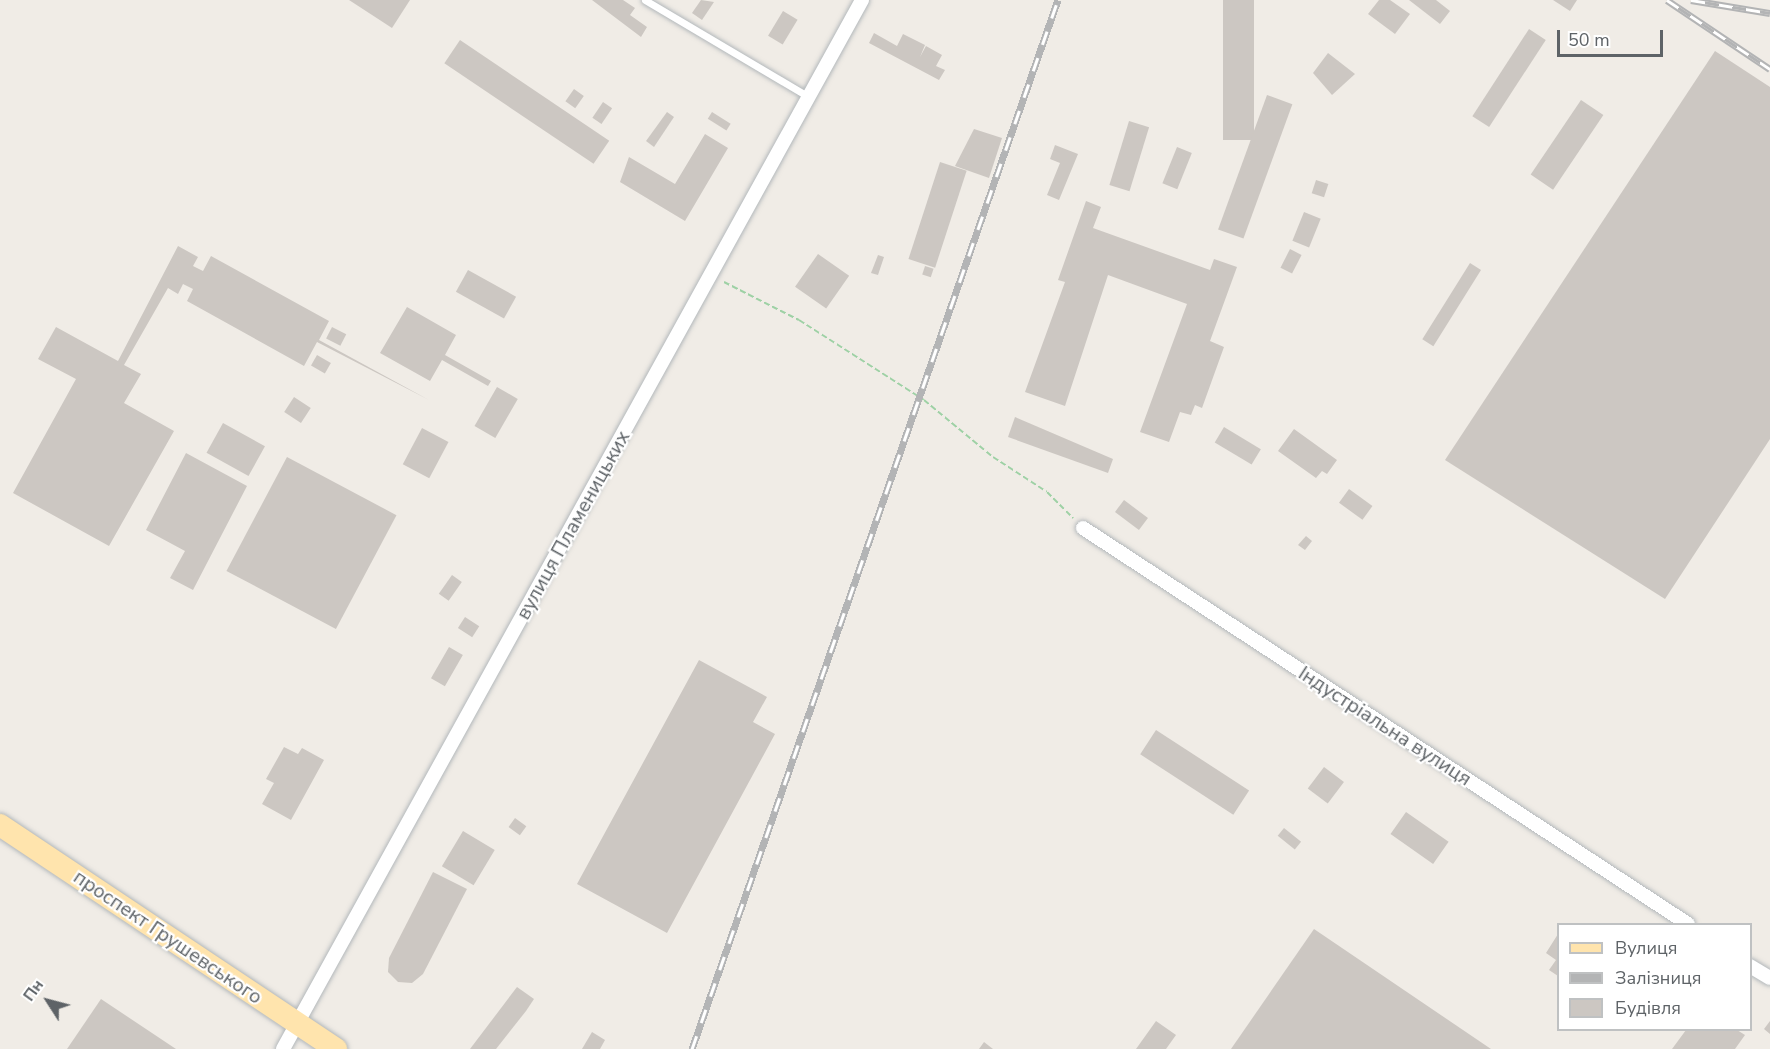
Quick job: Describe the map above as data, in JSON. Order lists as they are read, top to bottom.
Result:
{
  "streets": {
    "main road": ["проспект Грушевського"],
    "street": ["вулиця Пламеницьких", "Індустріальна вулиця"]
  },
  "crossings": [
    ["вулиця Пламеницьких", "проспект Грушевського"]
  ],
  "legend": ["Вулиця", "Залізниця", "Будівля"],
  "scale_bar": "50 m",
  "north": "top left"
}
